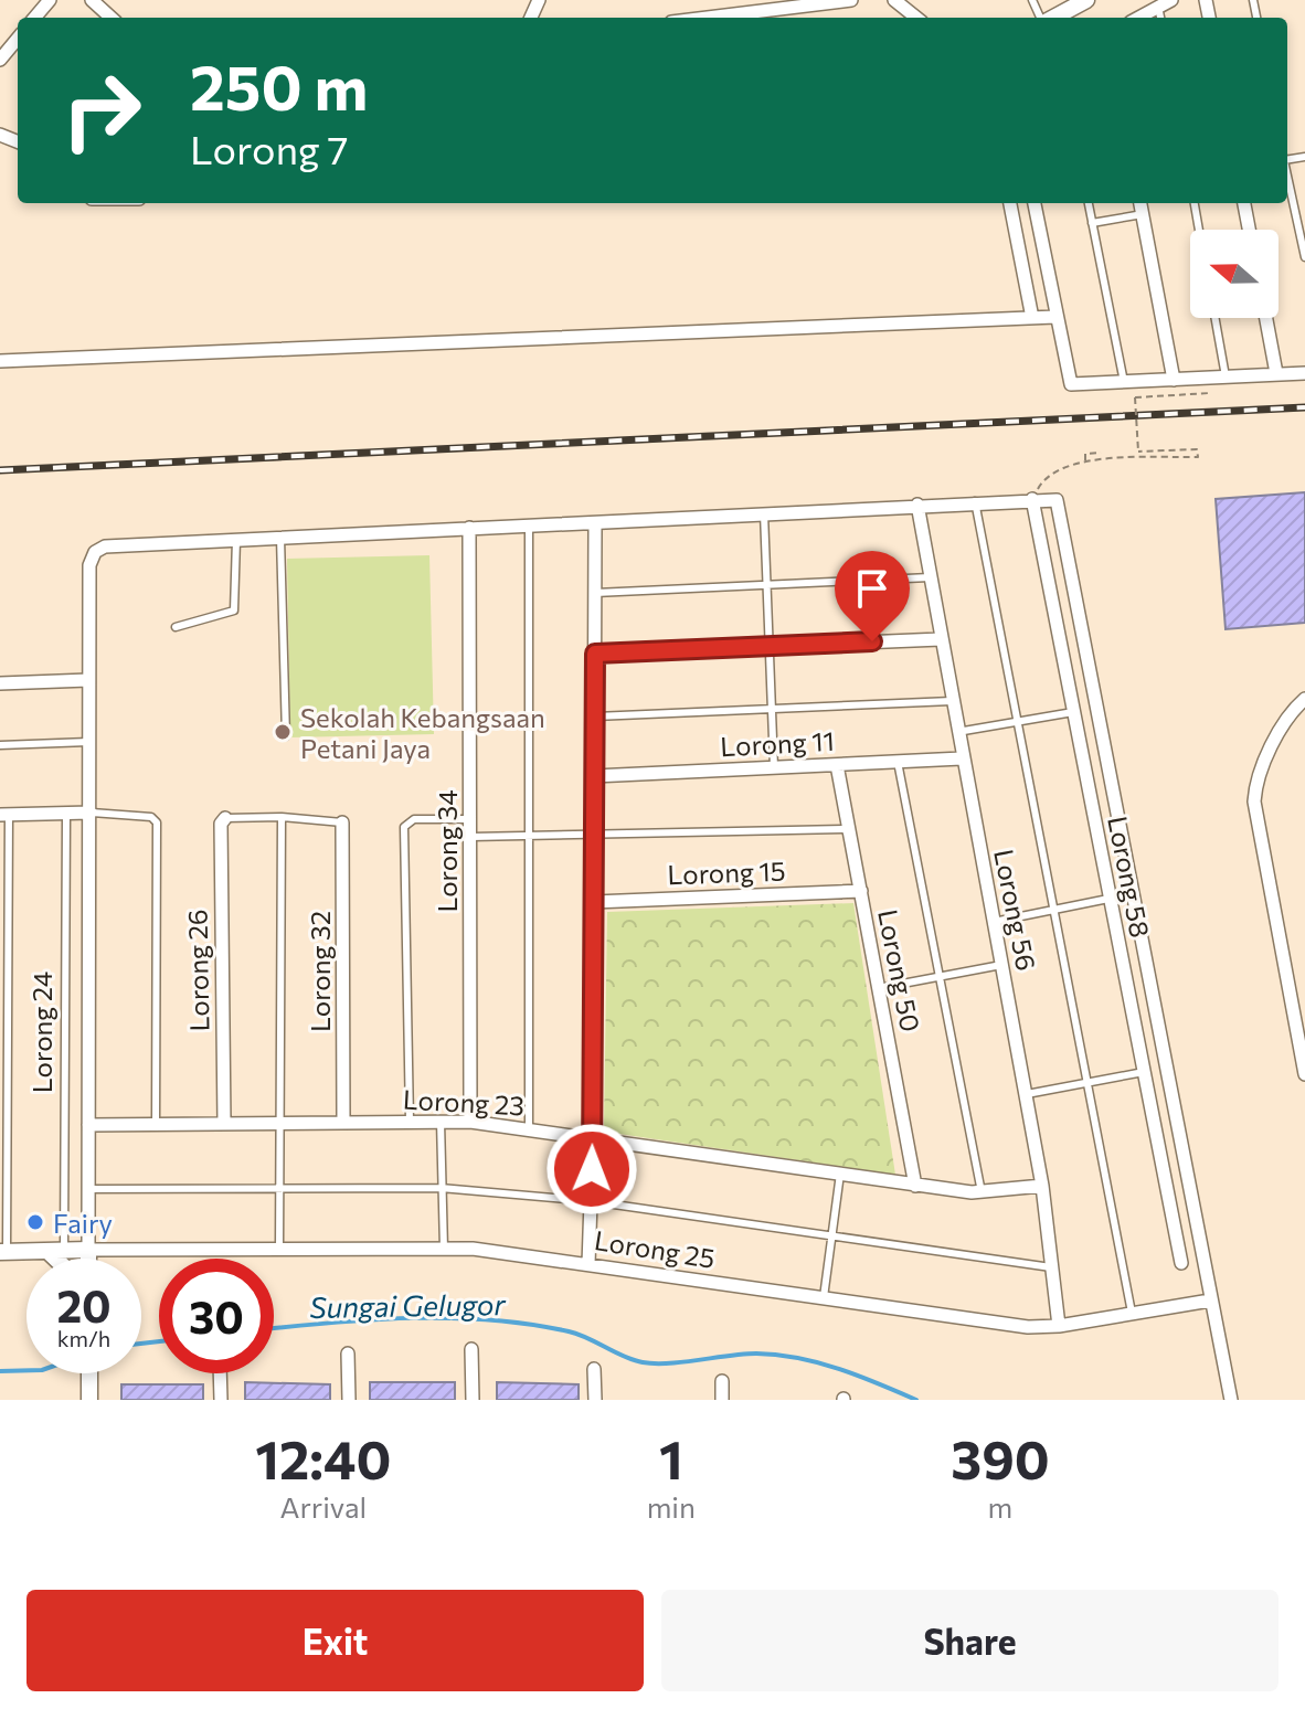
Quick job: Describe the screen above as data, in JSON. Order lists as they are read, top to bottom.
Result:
{
  "streets": {
    "street": [
      "Lorong 11",
      "Lorong 34",
      "Lorong 15",
      "Lorong 58",
      "Lorong 56",
      "Lorong 26",
      "Lorong 50",
      "Lorong 32",
      "Lorong 24",
      "Lorong 23",
      "Lorong 25"
    ]
  },
  "crossings": [
    ["Lorong 11", "Lorong 56"],
    ["Lorong 11", "Lorong 50"],
    ["Lorong 34", "Lorong 23"],
    ["Lorong 15", "Lorong 50"],
    ["Lorong 56", "Lorong 23"],
    ["Lorong 56", "Lorong 25"],
    ["Lorong 26", "Lorong 23"],
    ["Lorong 50", "Lorong 23"],
    ["Lorong 32", "Lorong 23"],
    ["Lorong 24", "Lorong 23"],
    ["Lorong 24", "Lorong 25"]
  ],
  "water": ["Sungai Gelugor"],
  "places": ["Sekolah Kebangsaan Petani Jaya", "Fairy"],
  "north": "left",
  "page": {
    "turn": ["250 m", "Lorong 7"],
    "speed": "20 km/h",
    "limit": "30",
    "eta": [
      "12:40",
      "Arrival",
      "1",
      "min",
      "390",
      "m"
    ],
    "buttons": ["Exit", "Share"]
  }
}
